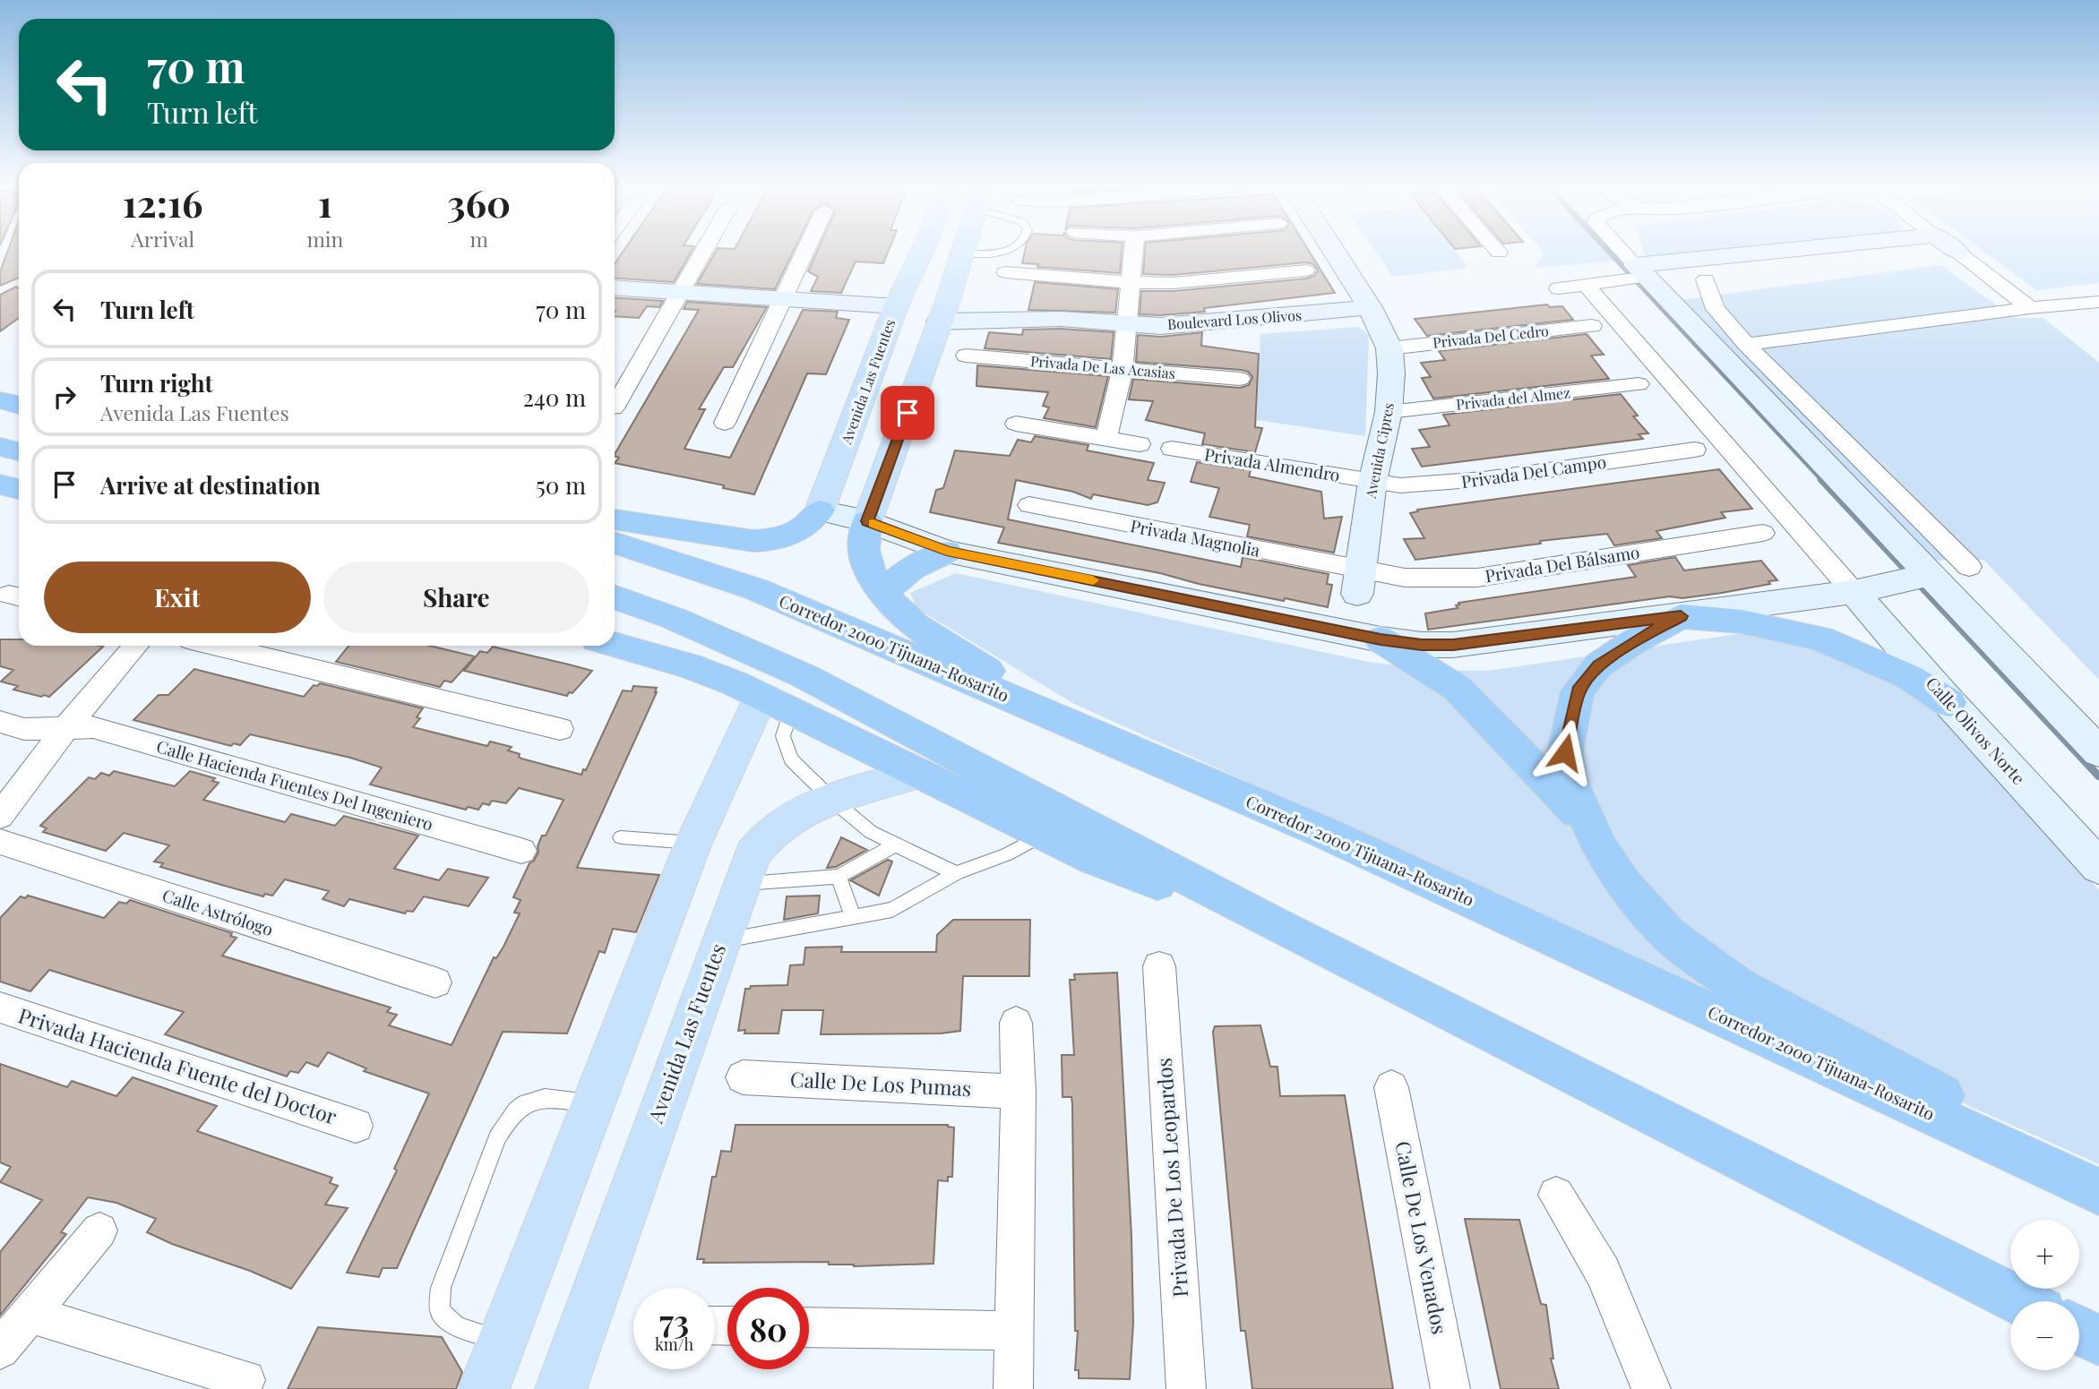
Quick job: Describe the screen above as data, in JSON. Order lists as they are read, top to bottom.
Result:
{
  "streets": {
    "highway": ["Corredor 2000 Tijuana-Rosarito"],
    "main road": ["Avenida Las Fuentes"],
    "street": [
      "Boulevard Los Olivos",
      "Privada Del Cedro",
      "Privada De Las Acasias",
      "Privada del Almez",
      "Avenida Cipres",
      "Privada Almendro",
      "Privada Del Campo",
      "Privada Magnolia",
      "Privada Del Bálsamo",
      "Calle Olivos Norte",
      "Calle Hacienda Fuentes Del Ingeniero",
      "Calle Astrólogo",
      "Privada Hacienda Fuente del Doctor",
      "Calle De Los Pumas",
      "Privada De Los Leopardos",
      "Calle De Los Venados"
    ]
  },
  "crossings": [
    ["Boulevard Los Olivos", "Avenida Cipres"],
    ["Privada Del Cedro", "Avenida Cipres"],
    ["Privada del Almez", "Avenida Cipres"],
    ["Avenida Cipres", "Privada Almendro"],
    ["Avenida Cipres", "Privada Del Campo"],
    ["Avenida Cipres", "Privada Magnolia"],
    ["Avenida Cipres", "Privada Del Bálsamo"],
    ["Privada Almendro", "Privada Del Campo"],
    ["Privada Magnolia", "Privada Del Bálsamo"]
  ],
  "page": {
    "turn": ["70 m", "Turn left"],
    "eta": [
      "12:16",
      "Arrival",
      "1",
      "min",
      "360",
      "m"
    ],
    "list": [
      {
        "name": "Turn left",
        "value": "70 m"
      },
      {
        "name": "Turn right",
        "note": "Avenida Las Fuentes",
        "value": "240 m"
      },
      {
        "name": "Arrive at destination",
        "value": "50 m"
      }
    ],
    "buttons": ["Exit", "Share"],
    "map_buttons": ["+", "−"],
    "speed": "73 km/h",
    "limit": "80"
  }
}
